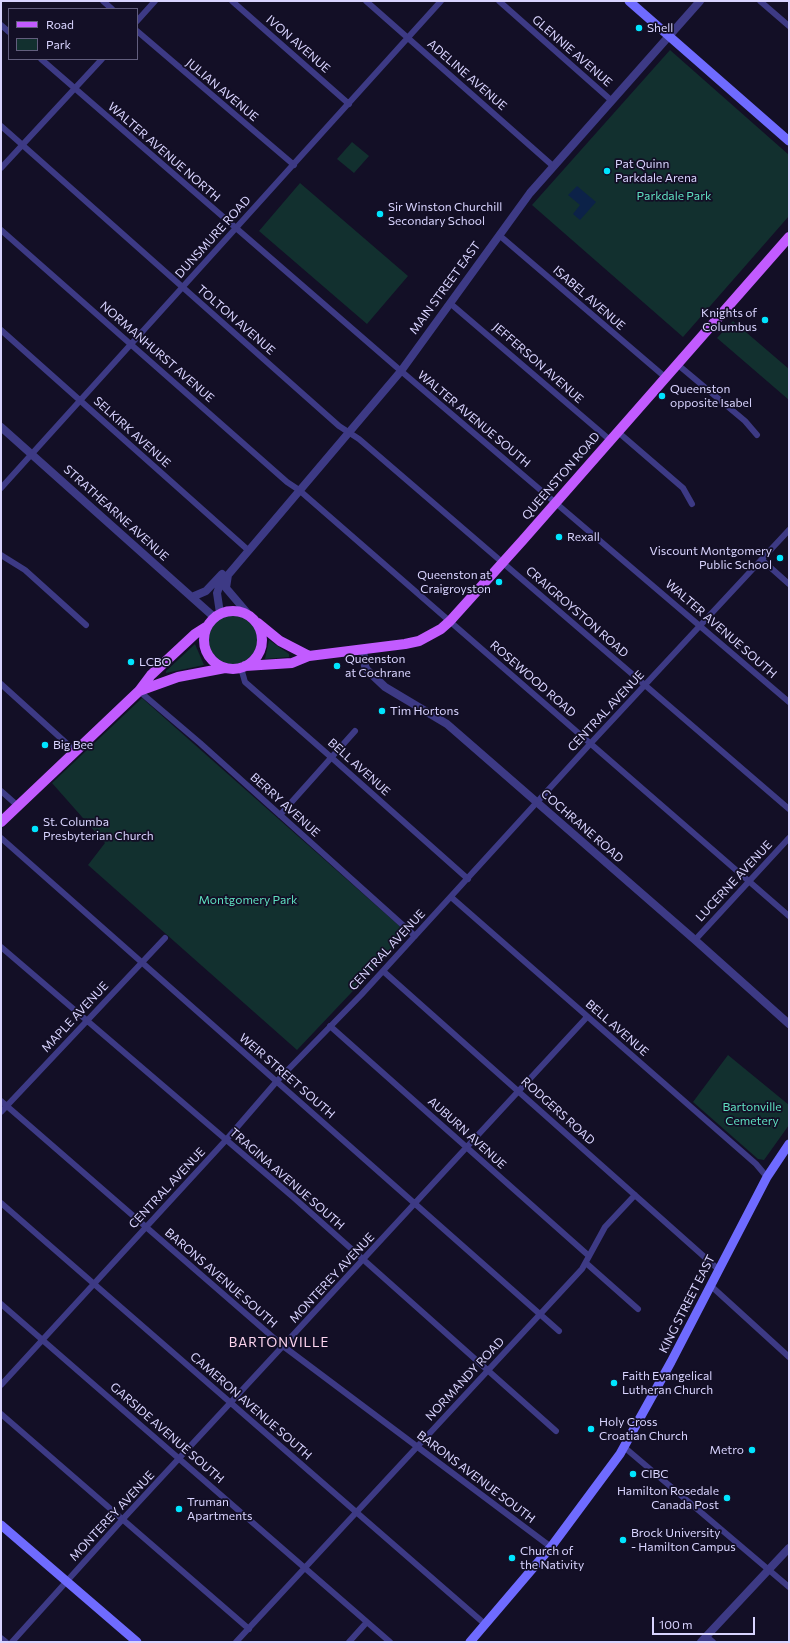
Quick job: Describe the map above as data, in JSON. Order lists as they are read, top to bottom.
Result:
{
  "streets": {
    "main road": ["QUEENSTON ROAD", "KING STREET EAST"],
    "street": [
      "IVON AVENUE",
      "GLENNIE AVENUE",
      "ADELINE AVENUE",
      "JULIAN AVENUE",
      "WALTER AVENUE NORTH",
      "DUNSMURE ROAD",
      "MAIN STREET EAST",
      "ISABEL AVENUE",
      "TOLTON AVENUE",
      "NORMANHURST AVENUE",
      "JEFFERSON AVENUE",
      "WALTER AVENUE SOUTH",
      "SELKIRK AVENUE",
      "STRATHEARNE AVENUE",
      "CRAIGROYSTON ROAD",
      "ROSEWOOD ROAD",
      "CENTRAL AVENUE",
      "BELL AVENUE",
      "BERRY AVENUE",
      "COCHRANE ROAD",
      "LUCERNE AVENUE",
      "MAPLE AVENUE",
      "WEIR STREET SOUTH",
      "RODGERS ROAD",
      "AUBURN AVENUE",
      "TRAGINA AVENUE SOUTH",
      "BARONS AVENUE SOUTH",
      "MONTEREY AVENUE",
      "NORMANDY ROAD",
      "CAMERON AVENUE SOUTH",
      "GARSIDE AVENUE SOUTH"
    ]
  },
  "crossings": [
    ["IVON AVENUE", "DUNSMURE ROAD"],
    ["GLENNIE AVENUE", "MAIN STREET EAST"],
    ["ADELINE AVENUE", "DUNSMURE ROAD"],
    ["ADELINE AVENUE", "MAIN STREET EAST"],
    ["JULIAN AVENUE", "DUNSMURE ROAD"],
    ["WALTER AVENUE NORTH", "DUNSMURE ROAD"],
    ["WALTER AVENUE NORTH", "MAIN STREET EAST"],
    ["WALTER AVENUE NORTH", "WALTER AVENUE SOUTH"],
    ["DUNSMURE ROAD", "TOLTON AVENUE"],
    ["DUNSMURE ROAD", "NORMANHURST AVENUE"],
    ["DUNSMURE ROAD", "SELKIRK AVENUE"],
    ["DUNSMURE ROAD", "STRATHEARNE AVENUE"],
    ["MAIN STREET EAST", "ISABEL AVENUE"],
    ["MAIN STREET EAST", "TOLTON AVENUE"],
    ["MAIN STREET EAST", "NORMANHURST AVENUE"],
    ["MAIN STREET EAST", "JEFFERSON AVENUE"],
    ["MAIN STREET EAST", "WALTER AVENUE SOUTH"],
    ["MAIN STREET EAST", "SELKIRK AVENUE"],
    ["MAIN STREET EAST", "QUEENSTON ROAD"],
    ["MAIN STREET EAST", "STRATHEARNE AVENUE"],
    ["MAIN STREET EAST", "CRAIGROYSTON ROAD"],
    ["MAIN STREET EAST", "ROSEWOOD ROAD"],
    ["MAIN STREET EAST", "BELL AVENUE"],
    ["ISABEL AVENUE", "QUEENSTON ROAD"],
    ["TOLTON AVENUE", "CRAIGROYSTON ROAD"],
    ["NORMANHURST AVENUE", "ROSEWOOD ROAD"],
    ["JEFFERSON AVENUE", "QUEENSTON ROAD"],
    ["WALTER AVENUE SOUTH", "QUEENSTON ROAD"],
    ["WALTER AVENUE SOUTH", "CENTRAL AVENUE"],
    ["QUEENSTON ROAD", "STRATHEARNE AVENUE"],
    ["QUEENSTON ROAD", "CRAIGROYSTON ROAD"],
    ["QUEENSTON ROAD", "ROSEWOOD ROAD"],
    ["QUEENSTON ROAD", "BELL AVENUE"],
    ["QUEENSTON ROAD", "COCHRANE ROAD"],
    ["STRATHEARNE AVENUE", "BELL AVENUE"],
    ["CRAIGROYSTON ROAD", "CENTRAL AVENUE"],
    ["ROSEWOOD ROAD", "CENTRAL AVENUE"],
    ["ROSEWOOD ROAD", "LUCERNE AVENUE"],
    ["CENTRAL AVENUE", "BELL AVENUE"],
    ["CENTRAL AVENUE", "BERRY AVENUE"],
    ["CENTRAL AVENUE", "COCHRANE ROAD"],
    ["CENTRAL AVENUE", "WEIR STREET SOUTH"],
    ["CENTRAL AVENUE", "RODGERS ROAD"],
    ["CENTRAL AVENUE", "AUBURN AVENUE"],
    ["CENTRAL AVENUE", "TRAGINA AVENUE SOUTH"],
    ["CENTRAL AVENUE", "BARONS AVENUE SOUTH"],
    ["CENTRAL AVENUE", "CAMERON AVENUE SOUTH"],
    ["CENTRAL AVENUE", "GARSIDE AVENUE SOUTH"],
    ["BELL AVENUE", "MONTEREY AVENUE"],
    ["BELL AVENUE", "KING STREET EAST"],
    ["COCHRANE ROAD", "LUCERNE AVENUE"],
    ["MAPLE AVENUE", "WEIR STREET SOUTH"],
    ["MAPLE AVENUE", "TRAGINA AVENUE SOUTH"],
    ["MAPLE AVENUE", "BARONS AVENUE SOUTH"],
    ["WEIR STREET SOUTH", "MONTEREY AVENUE"],
    ["WEIR STREET SOUTH", "NORMANDY ROAD"],
    ["RODGERS ROAD", "MONTEREY AVENUE"],
    ["RODGERS ROAD", "KING STREET EAST"],
    ["RODGERS ROAD", "NORMANDY ROAD"],
    ["AUBURN AVENUE", "MONTEREY AVENUE"],
    ["AUBURN AVENUE", "NORMANDY ROAD"],
    ["TRAGINA AVENUE SOUTH", "MONTEREY AVENUE"],
    ["TRAGINA AVENUE SOUTH", "NORMANDY ROAD"],
    ["BARONS AVENUE SOUTH", "MONTEREY AVENUE"],
    ["BARONS AVENUE SOUTH", "KING STREET EAST"],
    ["BARONS AVENUE SOUTH", "NORMANDY ROAD"],
    ["MONTEREY AVENUE", "CAMERON AVENUE SOUTH"],
    ["MONTEREY AVENUE", "GARSIDE AVENUE SOUTH"],
    ["KING STREET EAST", "CAMERON AVENUE SOUTH"],
    ["NORMANDY ROAD", "CAMERON AVENUE SOUTH"],
    ["NORMANDY ROAD", "GARSIDE AVENUE SOUTH"]
  ],
  "districts": ["BARTONVILLE"],
  "parks": ["Parkdale Park", "Montgomery Park", "Bartonville Cemetery"],
  "places": [
    "Shell",
    "Pat Quinn Parkdale Arena",
    "Sir Winston Churchill Secondary School",
    "Knights of Columbus",
    "Queenston opposite Isabel",
    "Rexall",
    "Viscount Montgomery Public School",
    "Queenston at Craigroyston",
    "LCBO",
    "Queenston at Cochrane",
    "Tim Hortons",
    "Big Bee",
    "St. Columba Presbyterian Church",
    "Faith Evangelical Lutheran Church",
    "Holy Cross Croatian Church",
    "Metro",
    "CIBC",
    "Hamilton Rosedale Canada Post",
    "Truman Apartments",
    "Brock University - Hamilton Campus",
    "Church of the Nativity"
  ],
  "legend": ["Road", "Park"],
  "scale_bar": "100 m"
}
